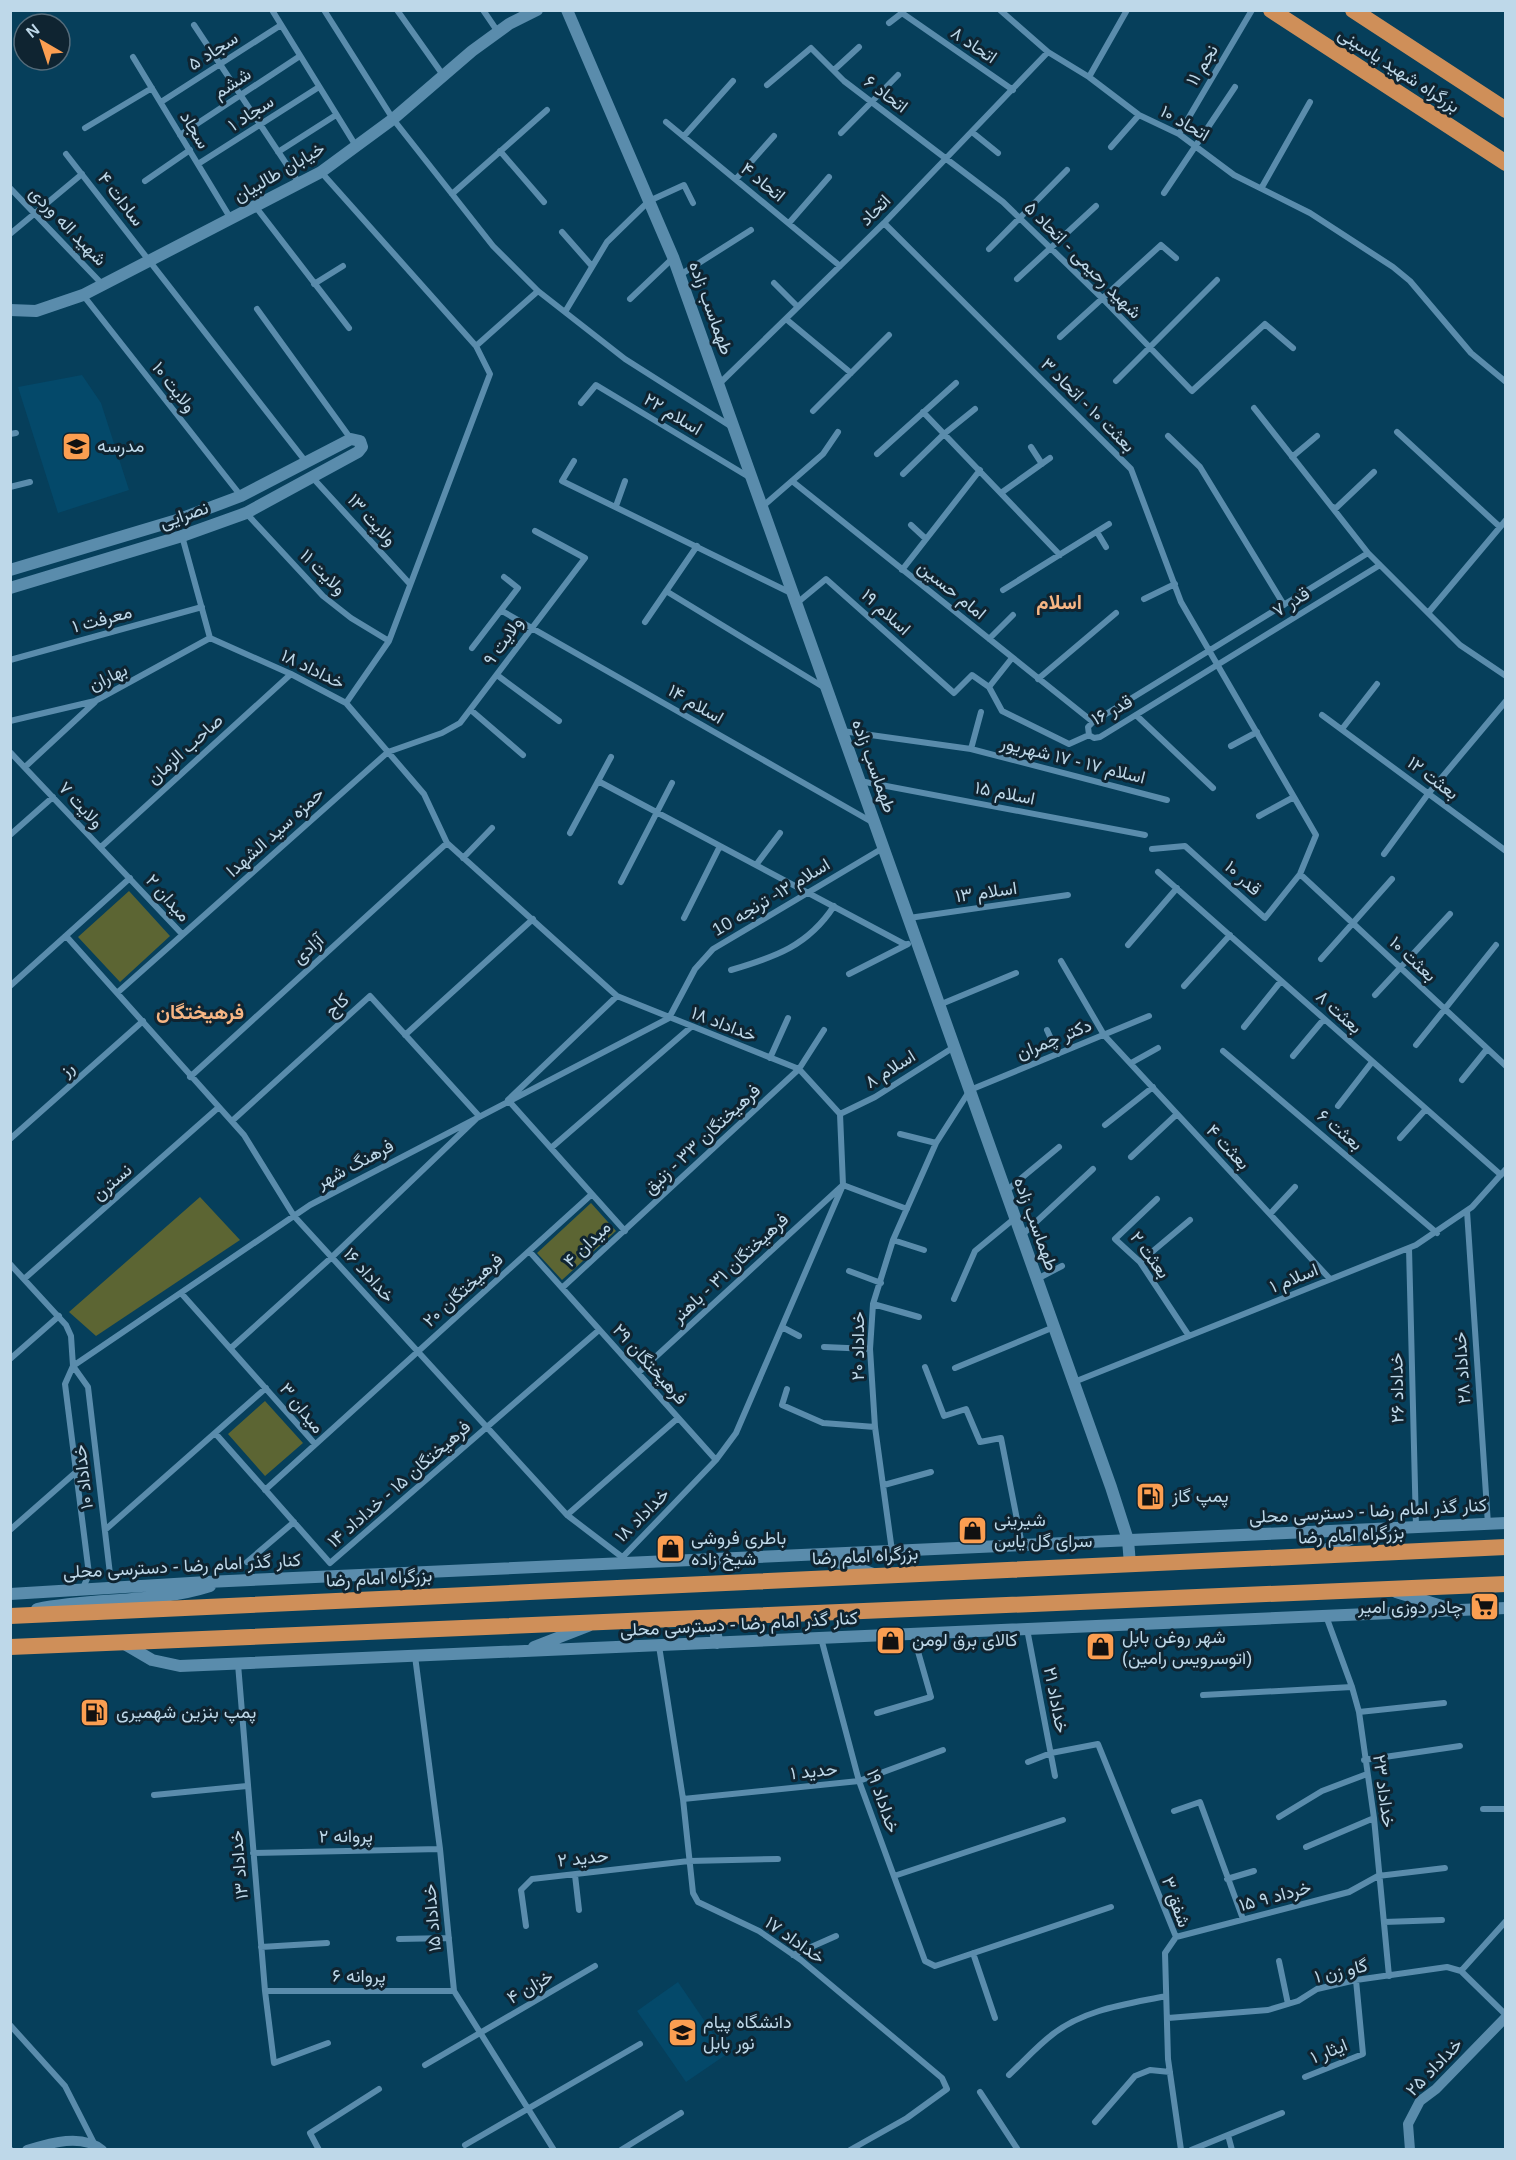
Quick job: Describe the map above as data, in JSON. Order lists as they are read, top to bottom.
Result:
{
  "streets": {
    "highway": ["بزرگراه شهید یاسینی", "بزرگراه امام رضا"],
    "main road": [
      "خیابان طالبیان",
      "طهماسب زاده",
      "نصرایی",
      "کنار گذر امام رضا - دسترسی محلی"
    ],
    "street": [
      "اتحاد ۸",
      "سجاد ۵",
      "نجم ۱۱",
      "ششم",
      "اتحاد ۶",
      "سجاد ۱",
      "اتحاد ۱۰",
      "سجاد",
      "اتحاد ۴",
      "سادات ۴",
      "اتحاد",
      "شهید اله وردی",
      "شهید رحیمی - اتحاد ۵",
      "ولایت ۱۰",
      "بعثت ۱۰ - اتحاد ۳",
      "اسلام ۲۲",
      "ولایت ۱۳",
      "ولایت ۱۱",
      "امام حسین",
      "قدر ۷",
      "اسلام ۱۹",
      "معرفت ۱",
      "ولایت ۹",
      "خداداد ۱۸",
      "بهاران",
      "اسلام ۱۴",
      "قدر ۱۶",
      "صاحب الزمان",
      "اسلام ۱۷ - ۱۷ شهریور",
      "بعثت ۱۲",
      "اسلام ۱۵",
      "ولایت ۷",
      "حمزه سید الشهدا",
      "قدر ۱۰",
      "اسلام ۱۳",
      "اسلام ۱۲- ترنجه 10",
      "میدان ۲",
      "آزادی",
      "بعثت ۱۰",
      "کاج",
      "بعثت ۸",
      "دکتر چمران",
      "رز",
      "اسلام ۸",
      "بعثت ۶",
      "فرهیختگان ۳۳ - زنبق",
      "بعثت ۴",
      "فرهنگ شهر",
      "نسترن",
      "میدان ۴",
      "بعثت ۲",
      "فرهیختگان ۳۱ - باهنر",
      "خداداد ۱۶",
      "اسلام ۱",
      "فرهیختگان ۲۰",
      "خداداد ۲۰",
      "فرهیختگان ۲۹",
      "خداداد ۲۸",
      "خداداد ۲۶",
      "میدان ۳",
      "خداداد ۱۰",
      "فرهیختگان ۱۵ - خداداد ۱۴",
      "خداداد ۲۱",
      "حدید ۱",
      "خداداد ۲۳",
      "خداداد ۱۹",
      "پروانه ۲",
      "حدید ۲",
      "خداداد ۱۳",
      "۱۵ خرداد ۹",
      "شفق ۳",
      "خداداد ۱۵",
      "خداداد ۱۷",
      "گاو زن ۱",
      "پروانه ۶",
      "خزان ۴",
      "ایثار ۱",
      "خداداد ۲۵"
    ]
  },
  "crossings": [
    ["اتحاد ۸", "اتحاد"],
    ["سجاد ۵", "سجاد"],
    ["نجم ۱۱", "اتحاد ۱۰"],
    ["ششم", "سجاد"],
    ["اتحاد ۶", "اتحاد"],
    ["اتحاد ۶", "شهید رحیمی - اتحاد ۵"],
    ["سجاد ۱", "سجاد"],
    ["اتحاد ۱۰", "اتحاد"],
    ["سجاد", "خیابان طالبیان"],
    ["خیابان طالبیان", "سادات ۴"],
    ["خیابان طالبیان", "شهید اله وردی"],
    ["خیابان طالبیان", "ولایت ۱۰"],
    ["اتحاد ۴", "اتحاد"],
    ["اتحاد", "شهید رحیمی - اتحاد ۵"],
    ["اتحاد", "طهماسب زاده"],
    ["اتحاد", "بعثت ۱۰ - اتحاد ۳"],
    ["طهماسب زاده", "اسلام ۲۲"],
    ["طهماسب زاده", "اسلام ۱۹"],
    ["طهماسب زاده", "اسلام ۱۴"],
    ["طهماسب زاده", "اسلام ۱۷ - ۱۷ شهریور"],
    ["طهماسب زاده", "اسلام ۱۵"],
    ["طهماسب زاده", "اسلام ۱۳"],
    ["طهماسب زاده", "اسلام ۱۲- ترنجه 10"],
    ["طهماسب زاده", "دکتر چمران"],
    ["طهماسب زاده", "اسلام ۸"],
    ["طهماسب زاده", "اسلام ۱"],
    ["طهماسب زاده", "خداداد ۲۰"],
    ["طهماسب زاده", "کنار گذر امام رضا - دسترسی محلی"],
    ["طهماسب زاده", "بزرگراه امام رضا"],
    ["بعثت ۱۰ - اتحاد ۳", "قدر ۷"],
    ["بعثت ۱۰ - اتحاد ۳", "قدر ۱۶"],
    ["بعثت ۱۰ - اتحاد ۳", "قدر ۱۰"],
    ["بعثت ۱۰ - اتحاد ۳", "بعثت ۱۰"],
    ["نصرایی", "ولایت ۱۳"],
    ["نصرایی", "ولایت ۱۱"],
    ["امام حسین", "قدر ۱۶"],
    ["قدر ۷", "قدر ۱۶"],
    ["ولایت ۹", "خداداد ۱۸"],
    ["ولایت ۹", "اسلام ۱۴"],
    ["ولایت ۹", "حمزه سید الشهدا"],
    ["خداداد ۱۸", "بهاران"],
    ["خداداد ۱۸", "صاحب الزمان"],
    ["خداداد ۱۸", "حمزه سید الشهدا"],
    ["خداداد ۱۸", "اسلام ۱۲- ترنجه 10"],
    ["خداداد ۱۸", "آزادی"],
    ["خداداد ۱۸", "اسلام ۸"],
    ["خداداد ۱۸", "فرهیختگان ۳۳ - زنبق"],
    ["خداداد ۱۸", "فرهنگ شهر"],
    ["خداداد ۱۸", "فرهیختگان ۳۱ - باهنر"],
    ["خداداد ۱۸", "خداداد ۱۶"],
    ["خداداد ۱۸", "فرهیختگان ۲۹"],
    ["خداداد ۱۸", "کنار گذر امام رضا - دسترسی محلی"],
    ["صاحب الزمان", "ولایت ۷"],
    ["ولایت ۷", "میدان ۲"],
    ["حمزه سید الشهدا", "میدان ۲"],
    ["قدر ۱۰", "بعثت ۱۰"],
    ["اسلام ۱۲- ترنجه 10", "فرهنگ شهر"],
    ["میدان ۲", "خداداد ۱۶"],
    ["آزادی", "خداداد ۱۶"],
    ["کاج", "فرهنگ شهر"],
    ["کاج", "خداداد ۱۶"],
    ["بعثت ۸", "اسلام ۱"],
    ["دکتر چمران", "بعثت ۴"],
    ["دکتر چمران", "خداداد ۲۰"],
    ["رز", "خداداد ۱۶"],
    ["بعثت ۶", "اسلام ۱"],
    ["فرهیختگان ۳۳ - زنبق", "میدان ۴"],
    ["بعثت ۴", "اسلام ۱"],
    ["فرهنگ شهر", "خداداد ۱۶"],
    ["فرهنگ شهر", "خداداد ۱۰"],
    ["نسترن", "خداداد ۱۶"],
    ["نسترن", "خداداد ۱۰"],
    ["میدان ۴", "فرهیختگان ۲۰"],
    ["میدان ۴", "فرهیختگان ۲۹"],
    ["بعثت ۲", "اسلام ۱"],
    ["فرهیختگان ۳۱ - باهنر", "فرهیختگان ۲۹"],
    ["خداداد ۱۶", "فرهیختگان ۲۰"],
    ["خداداد ۱۶", "فرهیختگان ۱۵ - خداداد ۱۴"],
    ["خداداد ۱۶", "کنار گذر امام رضا - دسترسی محلی"],
    ["اسلام ۱", "خداداد ۲۸"],
    ["اسلام ۱", "خداداد ۲۶"],
    ["فرهیختگان ۲۰", "میدان ۳"],
    ["خداداد ۲۰", "کنار گذر امام رضا - دسترسی محلی"],
    ["فرهیختگان ۲۹", "فرهیختگان ۱۵ - خداداد ۱۴"],
    ["خداداد ۲۸", "کنار گذر امام رضا - دسترسی محلی"],
    ["خداداد ۲۶", "کنار گذر امام رضا - دسترسی محلی"],
    ["میدان ۳", "خداداد ۱۰"],
    ["خداداد ۱۰", "کنار گذر امام رضا - دسترسی محلی"],
    ["کنار گذر امام رضا - دسترسی محلی", "خداداد ۲۱"],
    ["کنار گذر امام رضا - دسترسی محلی", "خداداد ۲۳"],
    ["کنار گذر امام رضا - دسترسی محلی", "خداداد ۱۹"],
    ["کنار گذر امام رضا - دسترسی محلی", "خداداد ۱۳"],
    ["کنار گذر امام رضا - دسترسی محلی", "خداداد ۱۵"],
    ["کنار گذر امام رضا - دسترسی محلی", "خداداد ۱۷"],
    ["خداداد ۲۱", "شفق ۳"],
    ["حدید ۱", "خداداد ۱۹"],
    ["حدید ۱", "خداداد ۱۷"],
    ["خداداد ۲۳", "۱۵ خرداد ۹"],
    ["خداداد ۲۳", "گاو زن ۱"],
    ["پروانه ۲", "خداداد ۱۳"],
    ["پروانه ۲", "خداداد ۱۵"],
    ["حدید ۲", "خداداد ۱۷"],
    ["خداداد ۱۳", "پروانه ۶"],
    ["۱۵ خرداد ۹", "شفق ۳"],
    ["شفق ۳", "گاو زن ۱"],
    ["خداداد ۱۵", "پروانه ۶"],
    ["خداداد ۱۵", "خزان ۴"],
    ["گاو زن ۱", "ایثار ۱"]
  ],
  "districts": ["اسلام", "فرهیختگان"],
  "places": {
    "school or university": ["مدرسه", "دانشگاه پیام نور بابل"],
    "fuel station": ["پمپ گاز", "پمپ بنزین شهمیری"],
    "shop": [
      "شیرینی سرای گل یاس",
      "باطری فروشی شیخ زاده",
      "کالای برق لومن",
      "شهر روغن بابل (اتوسرویس رامین)"
    ],
    "supermarket": ["چادر دوزی امیر"]
  },
  "north": "top left"
}
